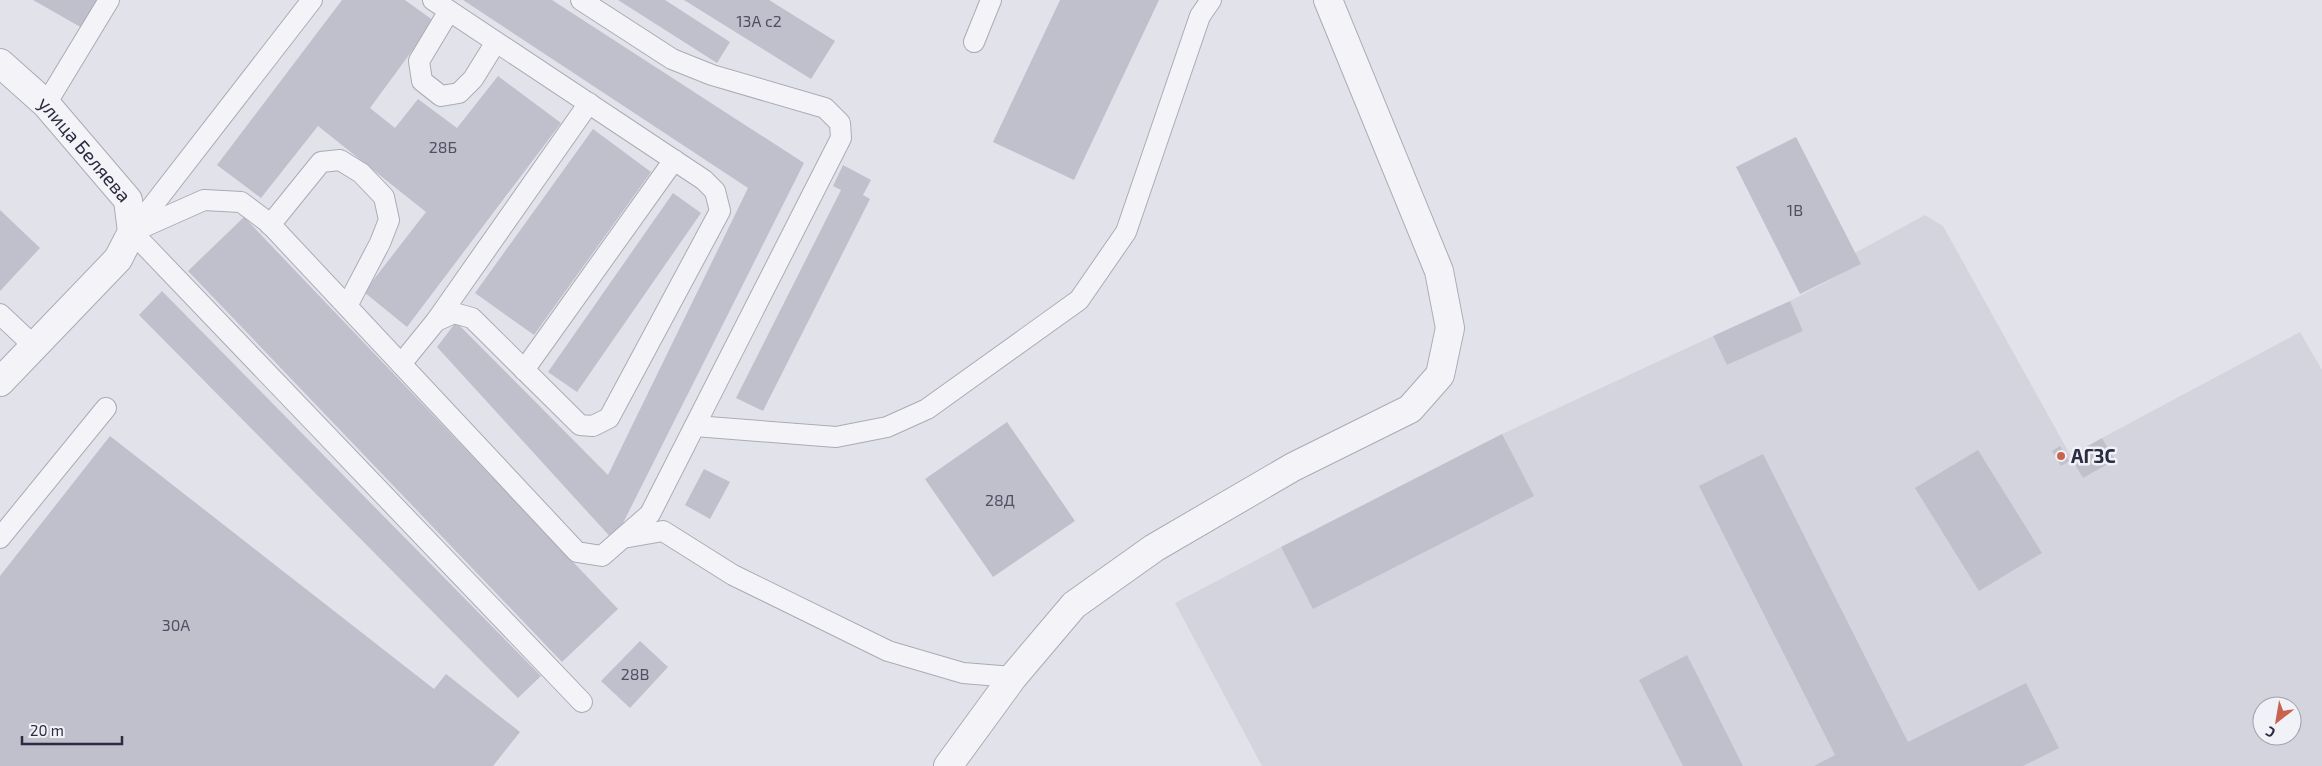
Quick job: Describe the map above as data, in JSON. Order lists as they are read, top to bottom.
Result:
{
  "streets": {
    "street": ["улица Беляева"]
  },
  "places": ["АГЗС"],
  "house_numbers": [
    "13А с2",
    "28Б",
    "1В",
    "28Д",
    "30А",
    "28В"
  ],
  "scale_bar": "20 m",
  "north": "bottom left"
}
